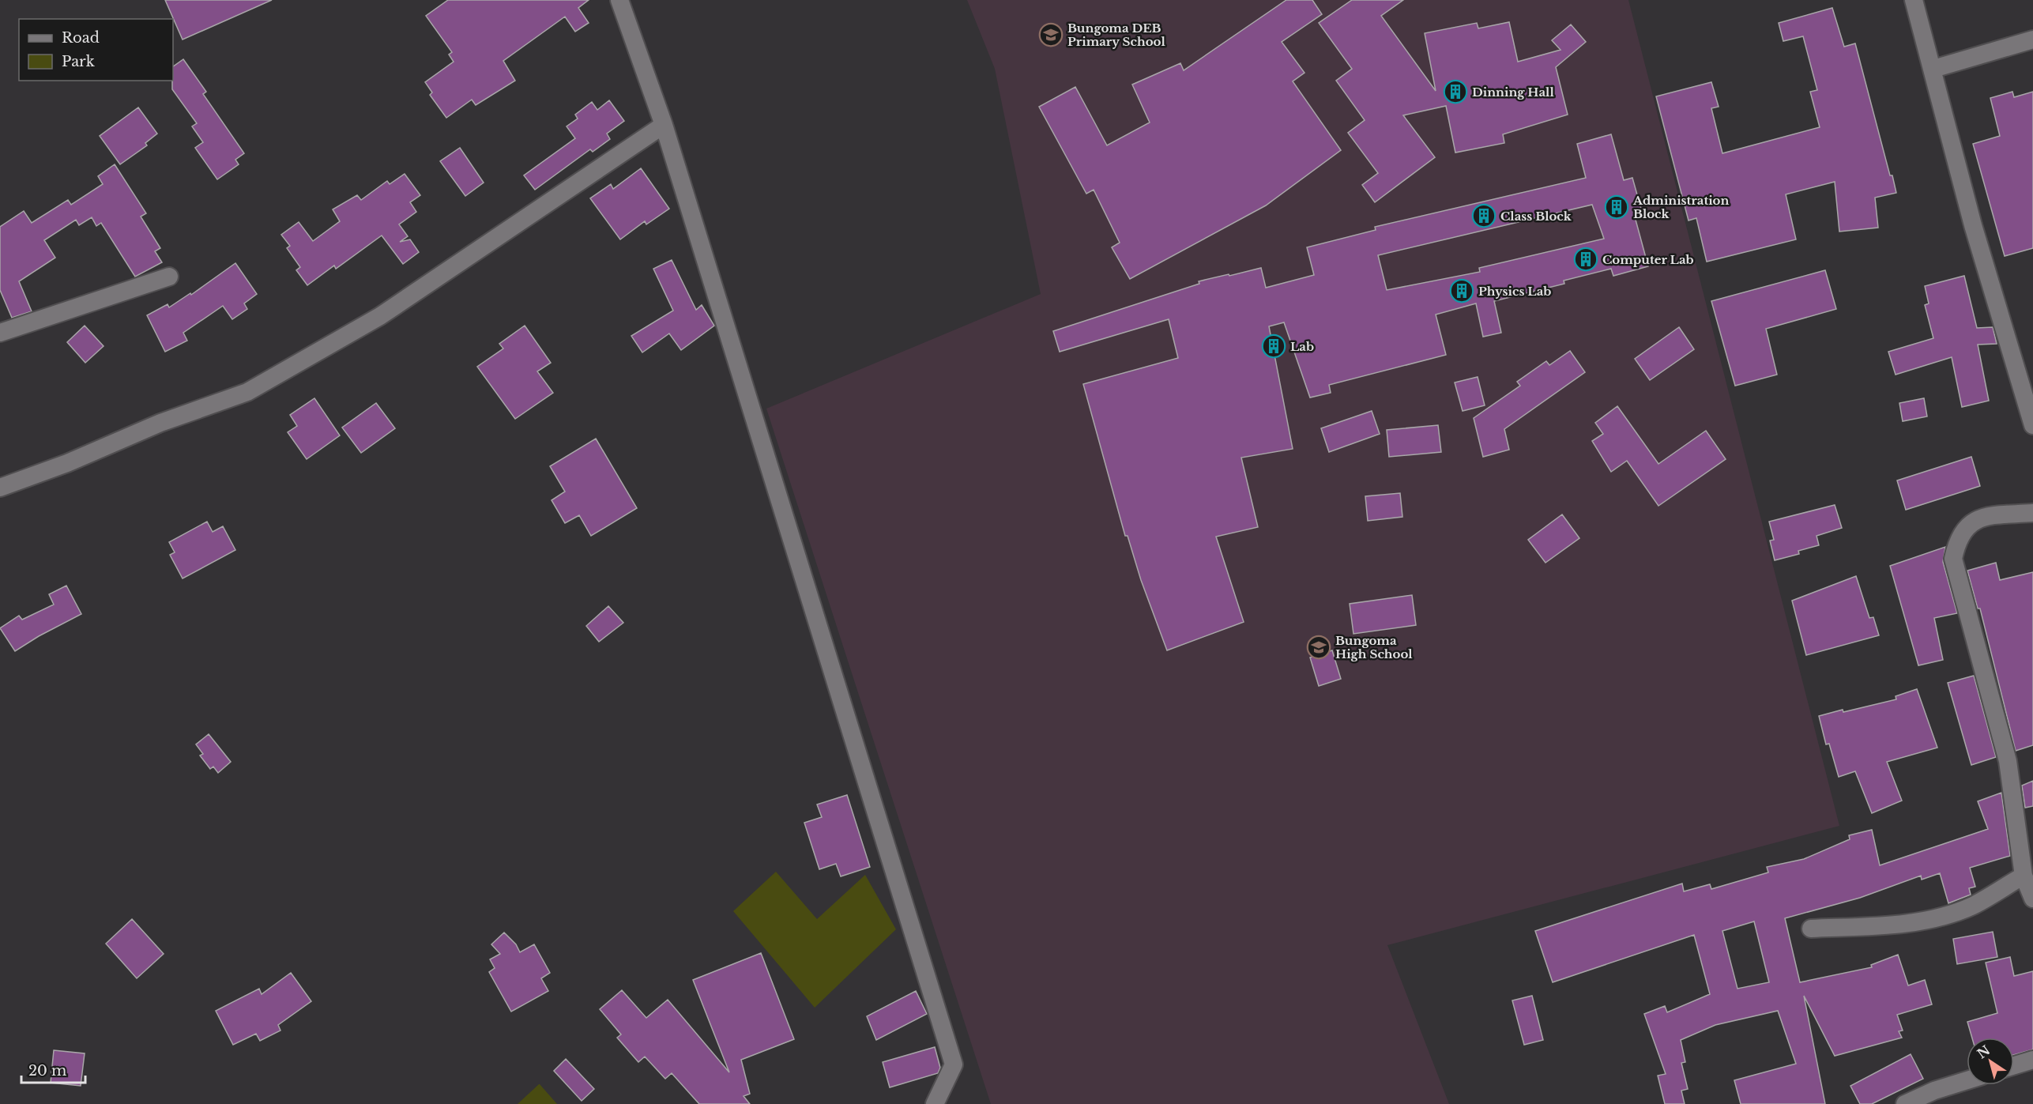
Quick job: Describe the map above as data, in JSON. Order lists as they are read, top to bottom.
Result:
{
  "places": {
    "school or university": ["Bungoma DEB Primary School", "Bungoma High School"],
    "building": [
      "Dinning Hall",
      "Administration Block",
      "Class Block",
      "Computer Lab",
      "Physics Lab",
      "Lab"
    ]
  },
  "legend": ["Road", "Park"],
  "scale_bar": "20 m",
  "north": "top left"
}
